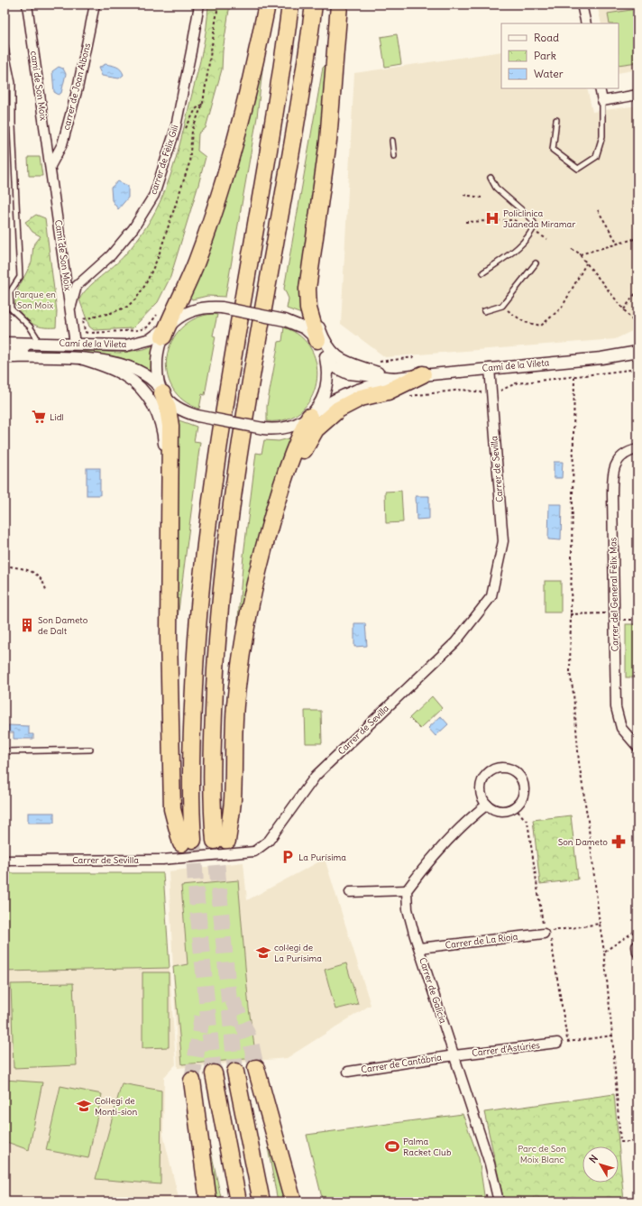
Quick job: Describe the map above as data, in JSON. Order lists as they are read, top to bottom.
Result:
{
  "streets": {
    "street": [
      "camí de Son Moix",
      "carrer de Joan Albons",
      "carrer de Fèlix Gili",
      "Camí de Son Moix",
      "Camí de la Vileta",
      "Carrer de Sevilla",
      "Carrer del General Fèlix Mas",
      "Carrer de La Rioja",
      "Carrer de Galícia",
      "Carrer d'Astúries",
      "Carrer de Cantàbria"
    ]
  },
  "crossings": [
    ["camí de Son Moix", "carrer de Joan Albons"],
    ["camí de Son Moix", "Camí de Son Moix"],
    ["carrer de Joan Albons", "Camí de Son Moix"],
    ["carrer de Fèlix Gili", "Camí de Son Moix"],
    ["Camí de Son Moix", "Camí de la Vileta"],
    ["Camí de la Vileta", "Carrer de Sevilla"],
    ["Carrer de La Rioja", "Carrer de Galícia"],
    ["Carrer de Galícia", "Carrer d'Astúries"],
    ["Carrer de Galícia", "Carrer de Cantàbria"],
    ["Carrer d'Astúries", "Carrer de Cantàbria"]
  ],
  "parks": ["Parque en Son Moix", "Parc de Son Moix Blanc"],
  "places": {
    "hospital": ["Policlínica Juaneda Miramar"],
    "supermarket": ["Lidl"],
    "building": ["Son Dameto de Dalt"],
    "pharmacy": ["Son Dameto"],
    "parking": ["La Purísima"],
    "school or university": ["col·legi de La Purísima", "Col·legi de Monti-sion"],
    "sports": ["Palma Racket Club"]
  },
  "legend": ["Road", "Park", "Water"],
  "north": "top left"
}
